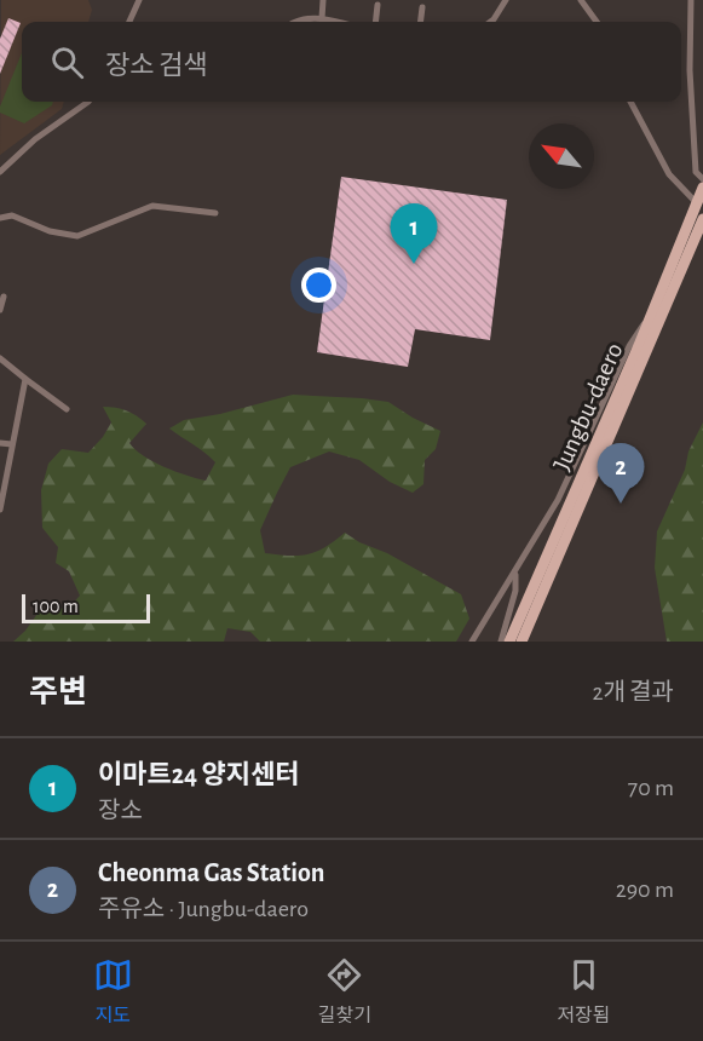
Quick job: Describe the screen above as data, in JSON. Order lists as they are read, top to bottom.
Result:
{
  "streets": {
    "main road": ["Jungbu-daero"]
  },
  "scale_bar": "100 m",
  "north": "top left",
  "page": {
    "search": "장소 검색",
    "pins": ["1", "2"],
    "scale": "100 m",
    "heading": ["주변", "2개 결과"],
    "list": [
      {
        "mark": "1",
        "name": "이마트24 양지센터",
        "note": "장소",
        "value": "70 m"
      },
      {
        "mark": "2",
        "name": "Cheonma Gas Station",
        "note": "주유소 · Jungbu-daero",
        "value": "290 m"
      }
    ],
    "nav": ["지도", "길찾기", "저장됨"]
  }
}
